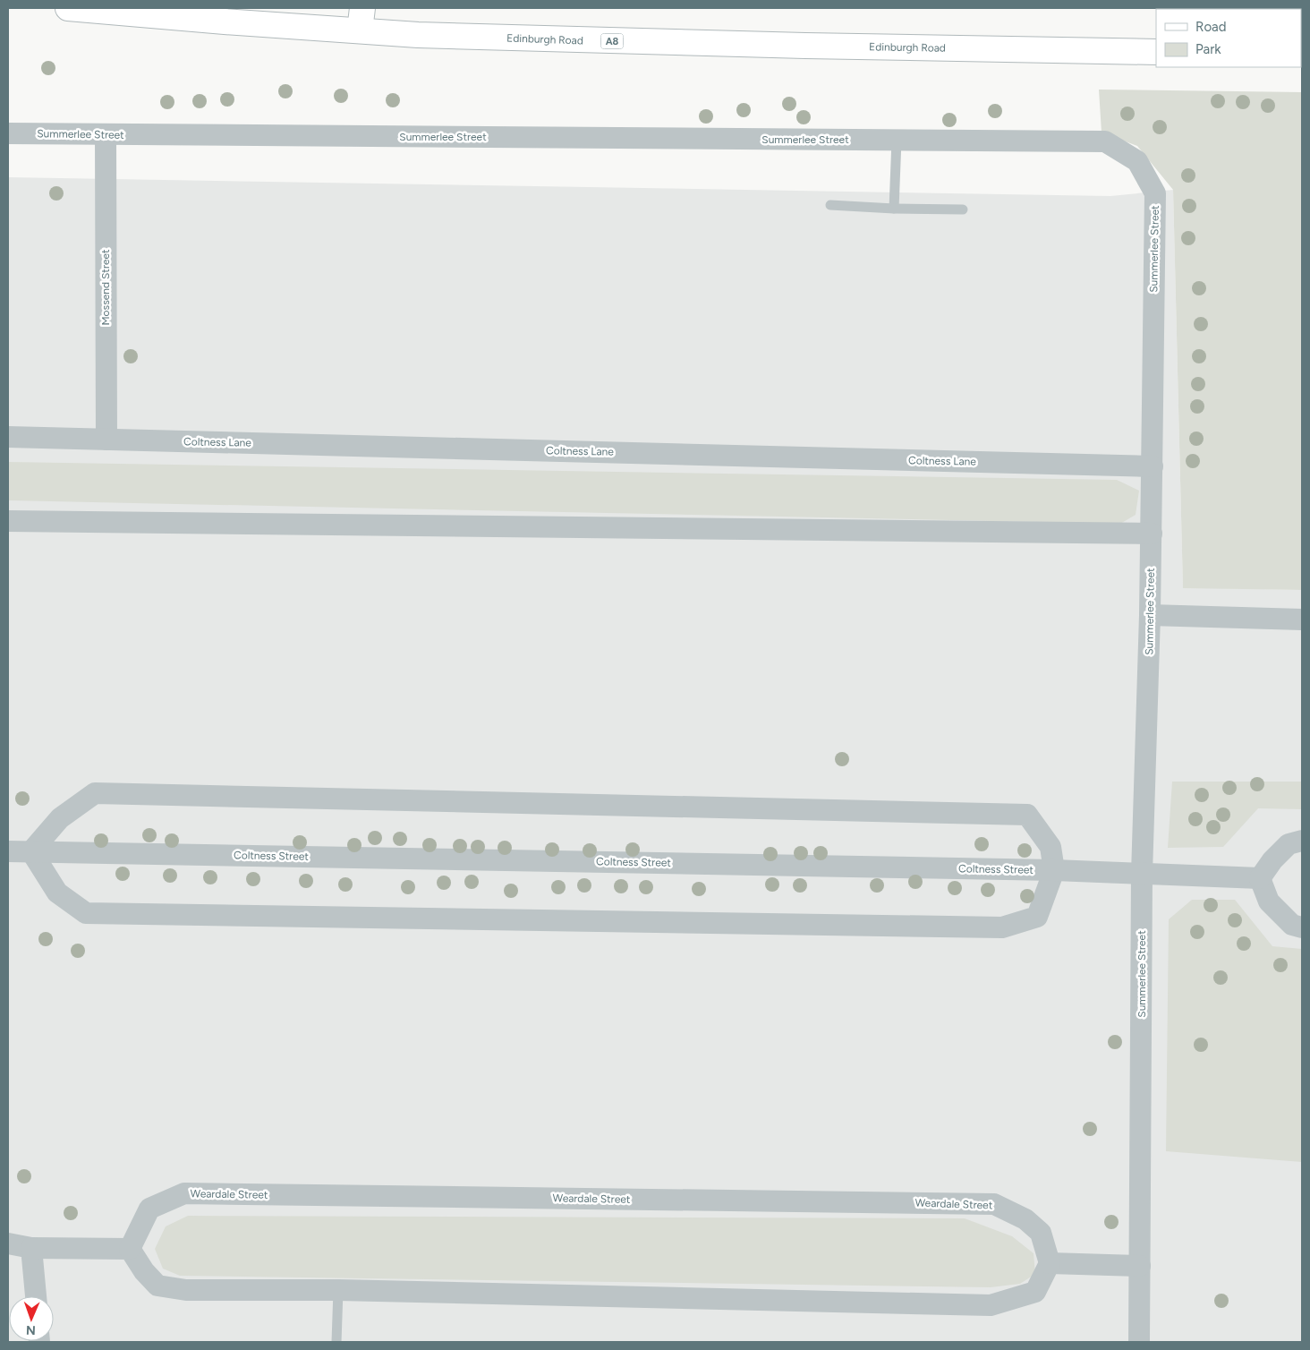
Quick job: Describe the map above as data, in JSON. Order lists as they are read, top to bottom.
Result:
{
  "streets": {
    "main road": ["Edinburgh Road", "A8"],
    "street": [
      "Summerlee Street",
      "Mossend Street",
      "Coltness Lane",
      "Coltness Street",
      "Weardale Street"
    ]
  },
  "crossings": [
    ["Summerlee Street", "Mossend Street"],
    ["Summerlee Street", "Coltness Lane"],
    ["Summerlee Street", "Coltness Street"],
    ["Mossend Street", "Coltness Lane"]
  ],
  "legend": ["Road", "Park"],
  "north": "bottom"
}
